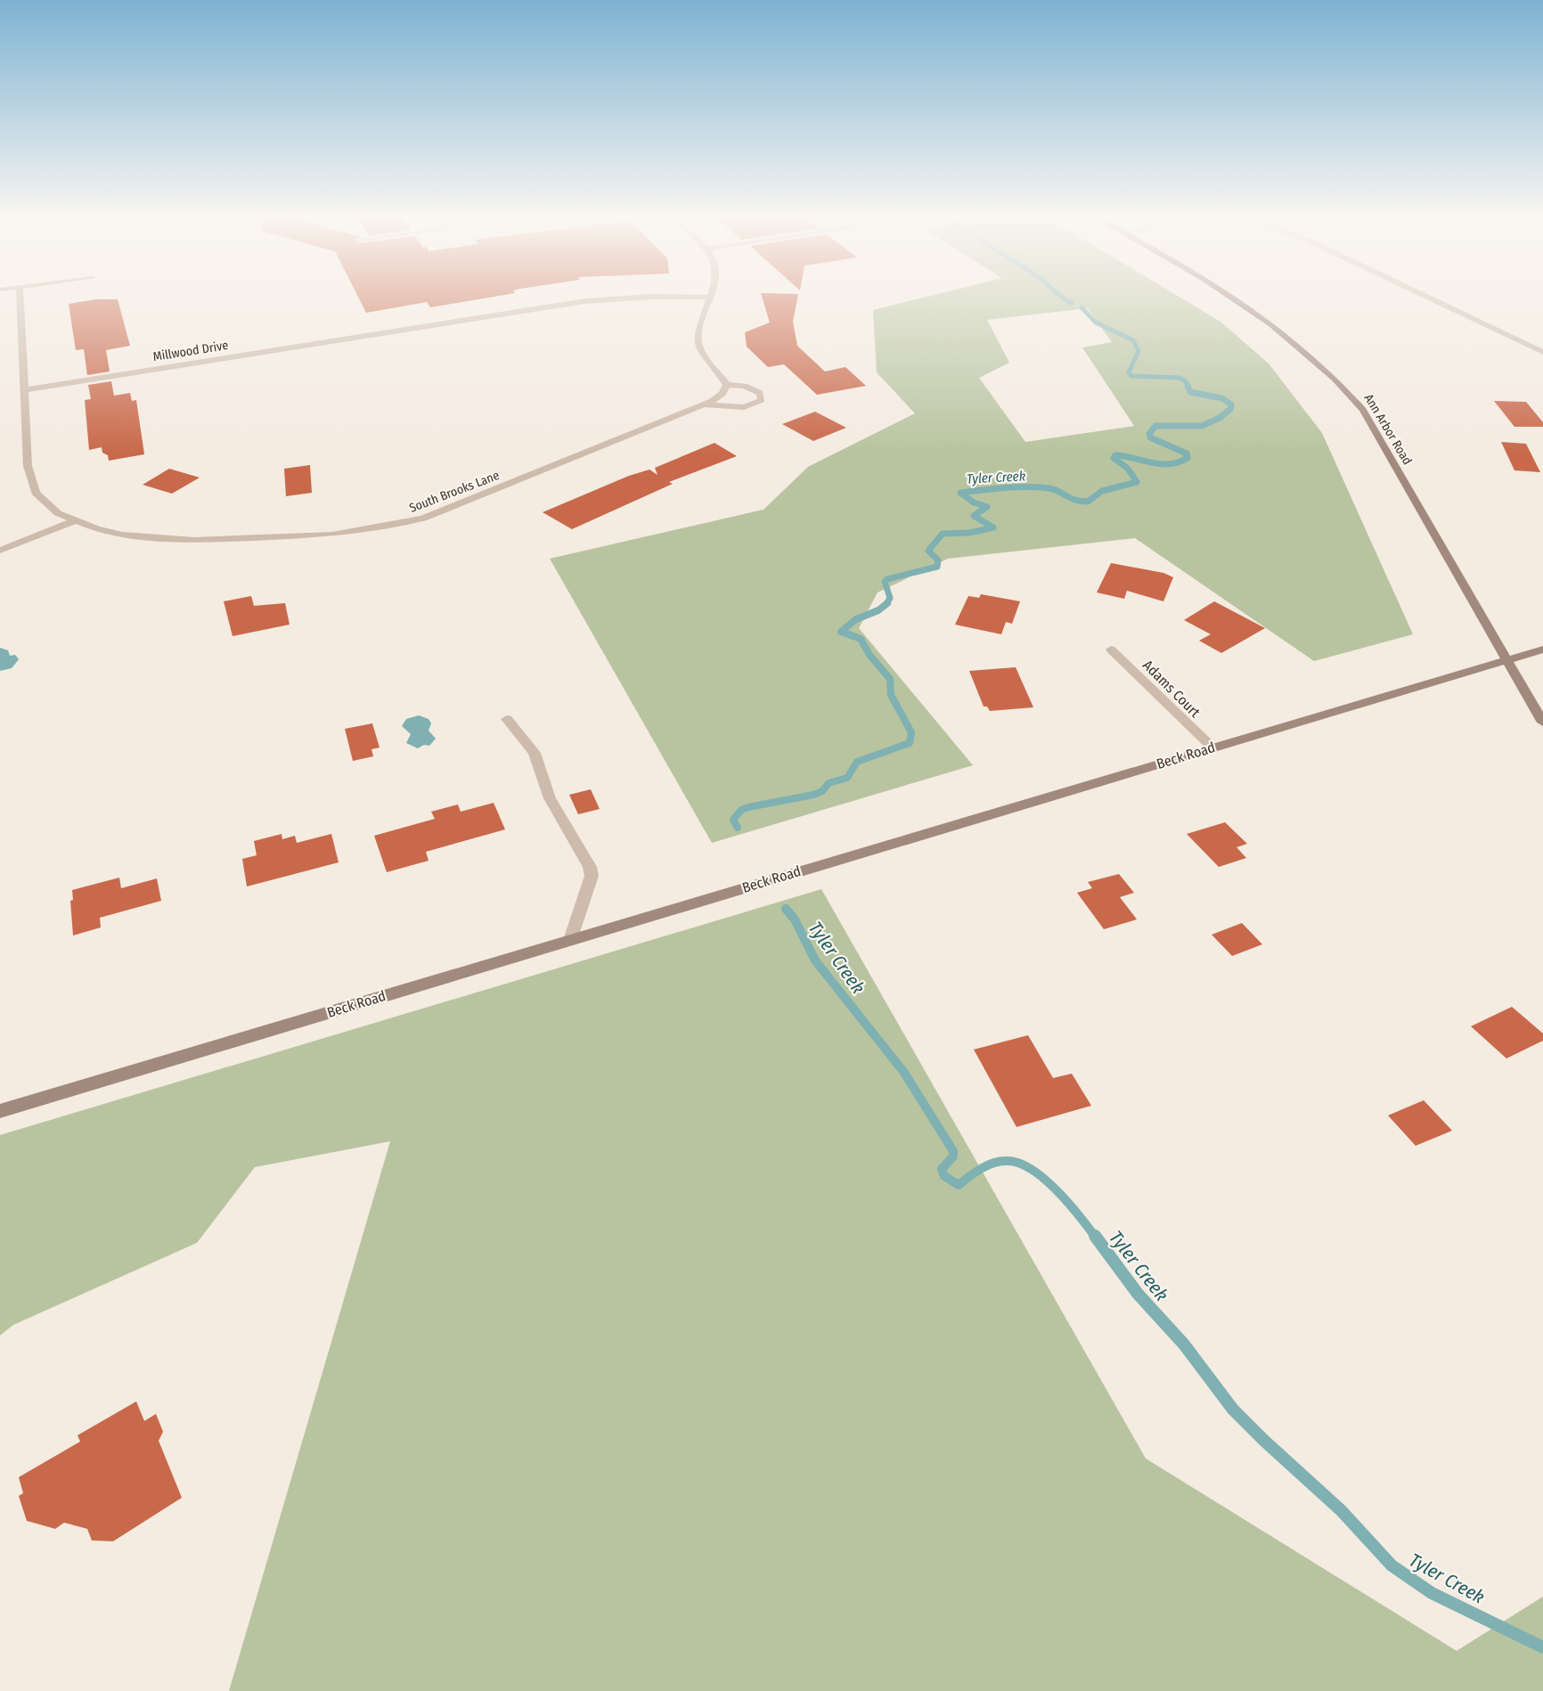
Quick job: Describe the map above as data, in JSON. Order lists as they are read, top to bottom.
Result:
{
  "streets": {
    "main road": ["Ann Arbor Road", "Beck Road"],
    "street": ["Millwood Drive", "South Brooks Lane", "Adams Court"]
  },
  "crossings": [
    ["Millwood Drive", "South Brooks Lane"],
    ["Ann Arbor Road", "Beck Road"],
    ["Adams Court", "Beck Road"]
  ],
  "water": ["Tyler Creek"]
}
